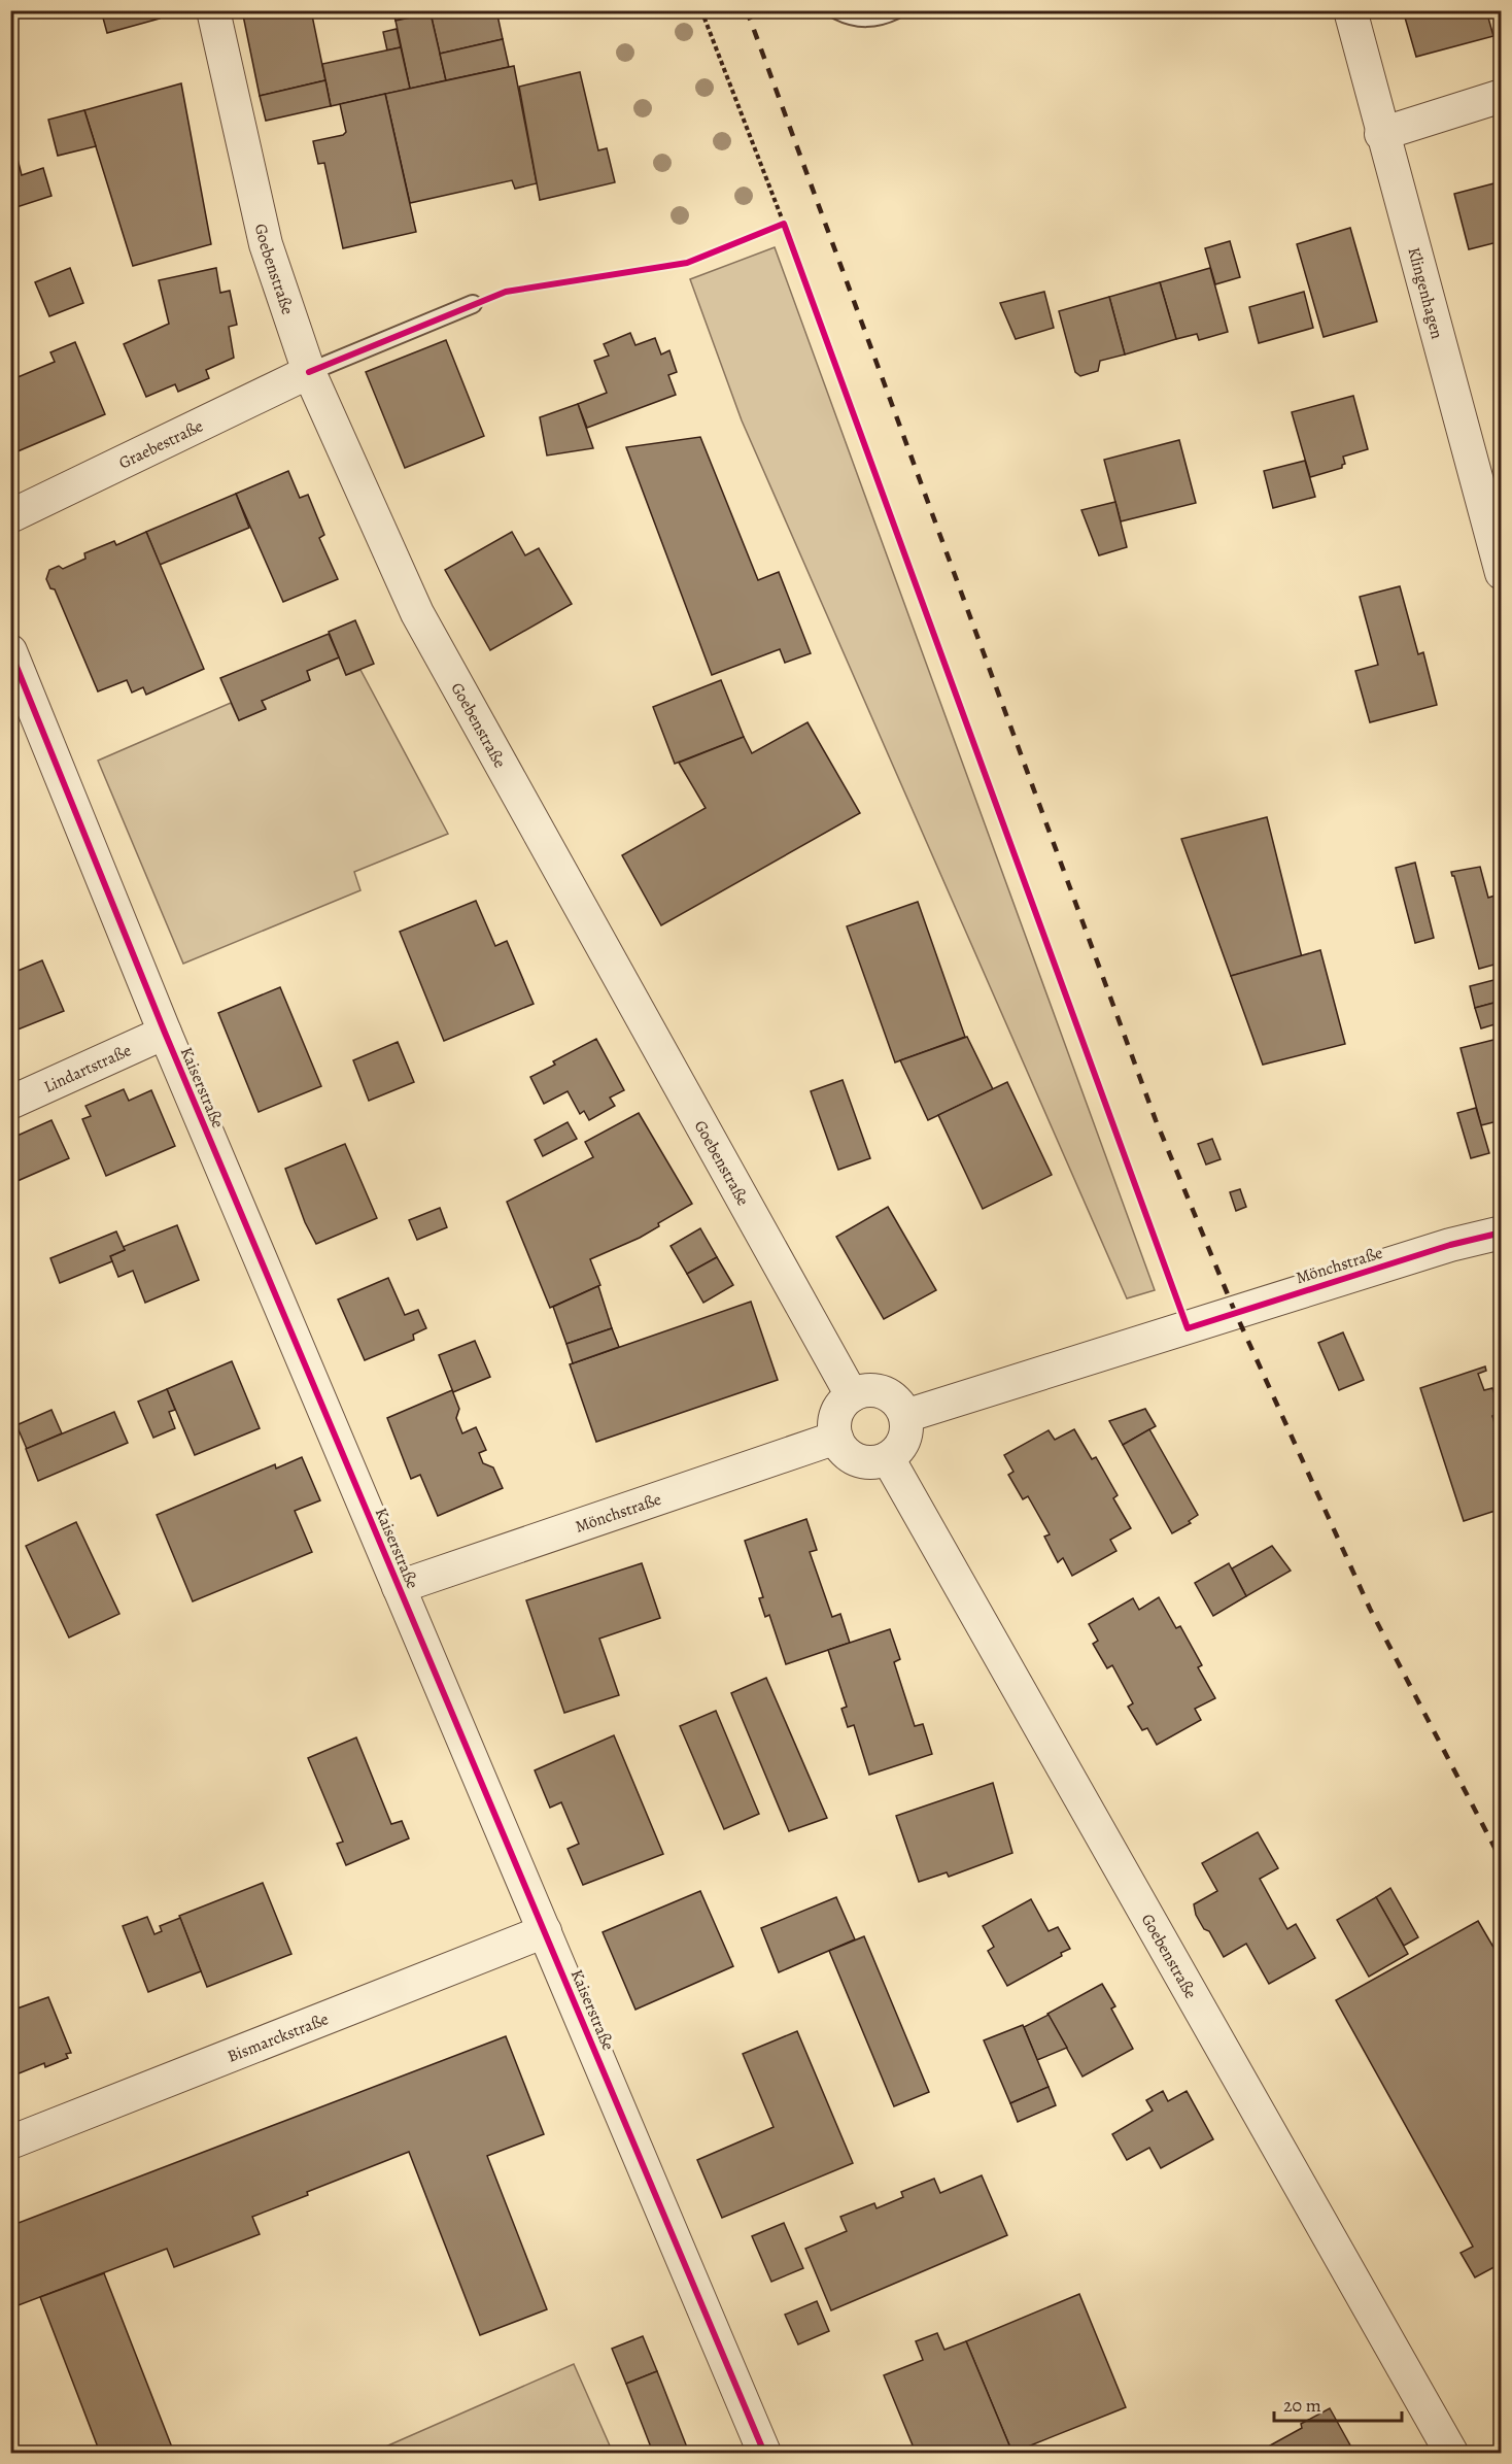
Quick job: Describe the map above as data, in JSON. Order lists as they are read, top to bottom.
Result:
{
  "streets": {
    "street": [
      "Goebenstraße",
      "Klingenhagen",
      "Graebestraße",
      "Lindartstraße",
      "Kaiserstraße",
      "Mönchstraße",
      "Bismarckstraße"
    ]
  },
  "crossings": [
    ["Goebenstraße", "Graebestraße"],
    ["Goebenstraße", "Mönchstraße"],
    ["Lindartstraße", "Kaiserstraße"],
    ["Kaiserstraße", "Mönchstraße"],
    ["Kaiserstraße", "Bismarckstraße"]
  ],
  "scale_bar": "20 m"
}
